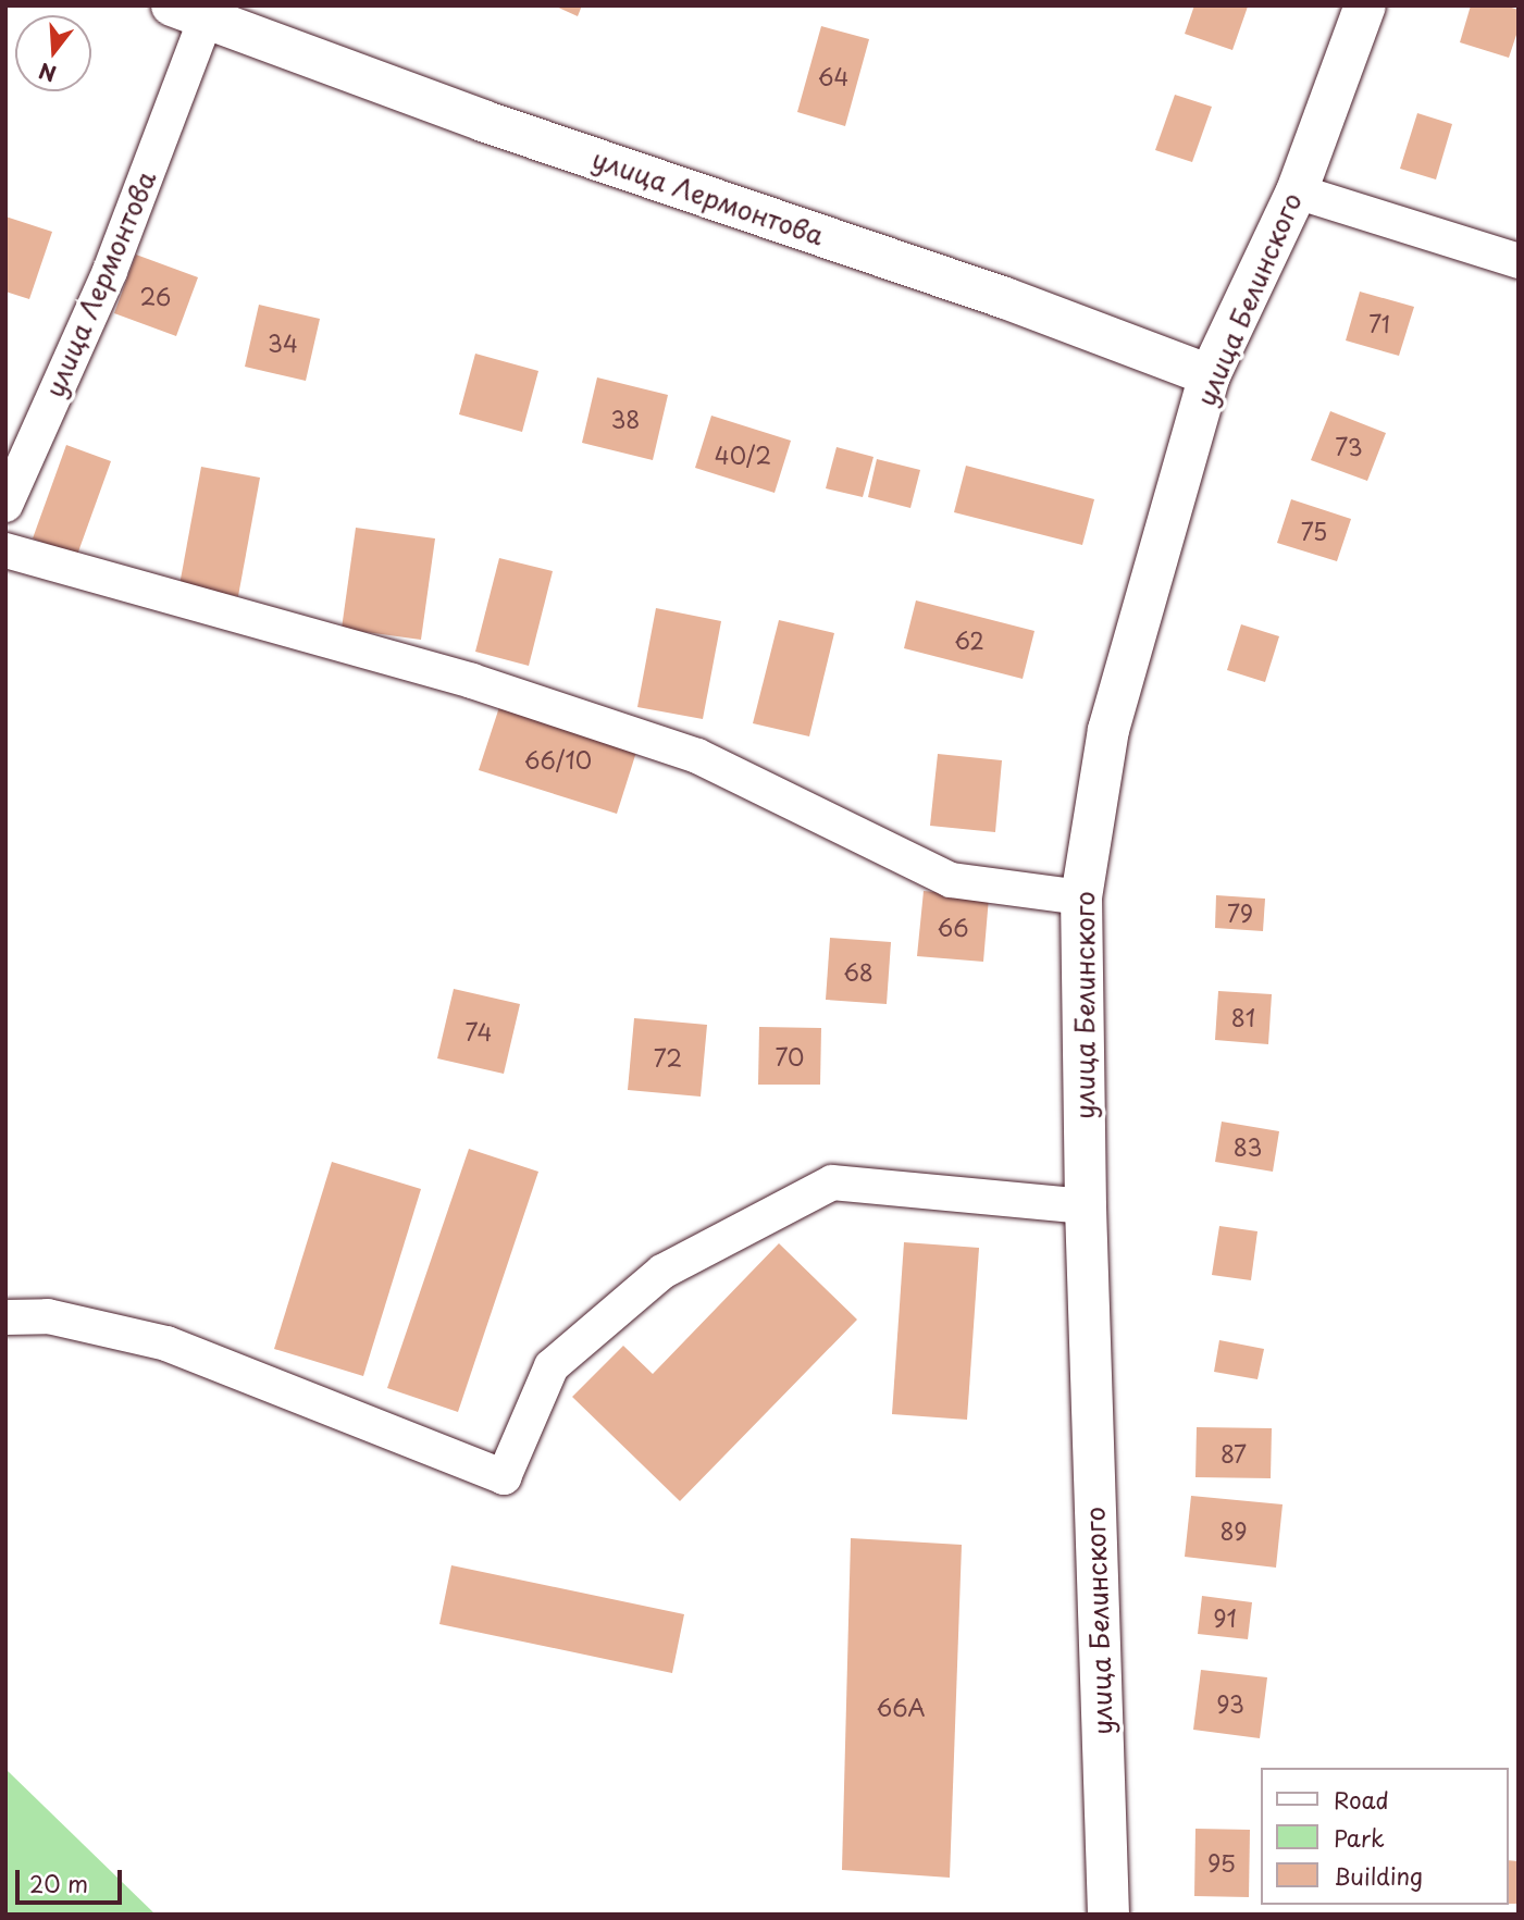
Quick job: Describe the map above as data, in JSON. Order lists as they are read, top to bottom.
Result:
{
  "streets": {
    "street": ["улица Лермонтова", "улица Белинского"]
  },
  "crossings": [
    ["улица Лермонтова", "улица Белинского"]
  ],
  "house_numbers": [
    "64",
    "26",
    "71",
    "34",
    "38",
    "73",
    "40/2",
    "75",
    "62",
    "66/10",
    "79",
    "66",
    "68",
    "81",
    "74",
    "70",
    "72",
    "83",
    "87",
    "89",
    "91",
    "93",
    "66А",
    "95"
  ],
  "legend": ["Road", "Park", "Building"],
  "scale_bar": "20 m",
  "north": "bottom"
}
